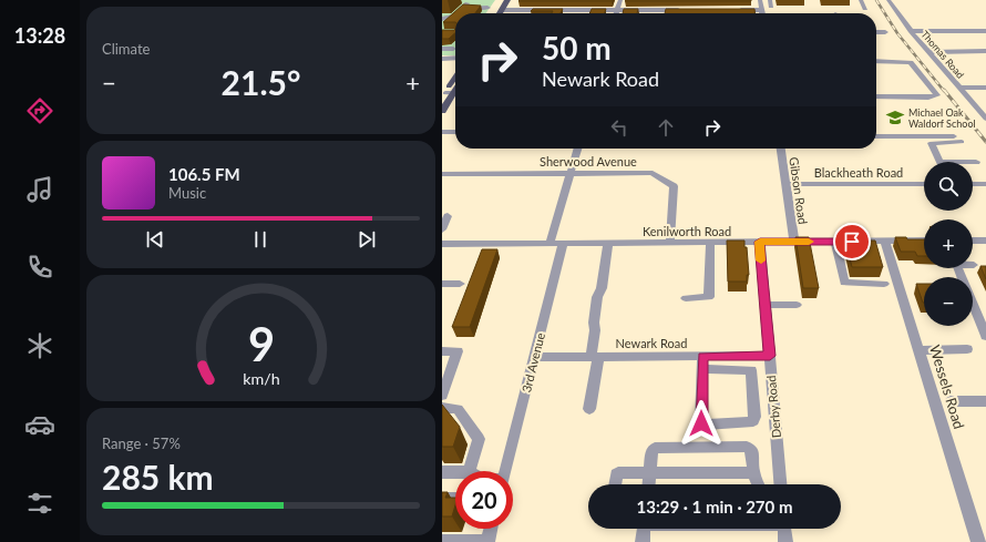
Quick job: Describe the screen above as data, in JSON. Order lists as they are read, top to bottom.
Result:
{
  "streets": {
    "street": [
      "Thomas Road",
      "Sherwood Avenue",
      "Blackheath Road",
      "Gibson Road",
      "Kenilworth Road",
      "Newark Road",
      "3rd Avenue",
      "Wessels Road",
      "Derby Road"
    ]
  },
  "crossings": [
    ["Sherwood Avenue", "Kenilworth Road"],
    ["Blackheath Road", "Gibson Road"],
    ["Gibson Road", "Kenilworth Road"],
    ["Kenilworth Road", "3rd Avenue"],
    ["Kenilworth Road", "Wessels Road"],
    ["Kenilworth Road", "Derby Road"],
    ["Newark Road", "3rd Avenue"],
    ["Newark Road", "Derby Road"]
  ],
  "places": {
    "school or university": ["Michael Oak Waldorf School"]
  },
  "page": {
    "tabs": "13:28",
    "tile": [
      "Climate",
      ["Range · 57%", "285 km"]
    ],
    "turn": ["50 m", "Newark Road"],
    "heat": ["−", "21.5°", "+"],
    "song": ["106.5 FM", "Music"],
    "map_buttons": ["+", "−"],
    "limit": "20",
    "trip": "13:29 · 1 min · 270 m",
    "gauge": ["9", "km/h"]
  }
}
